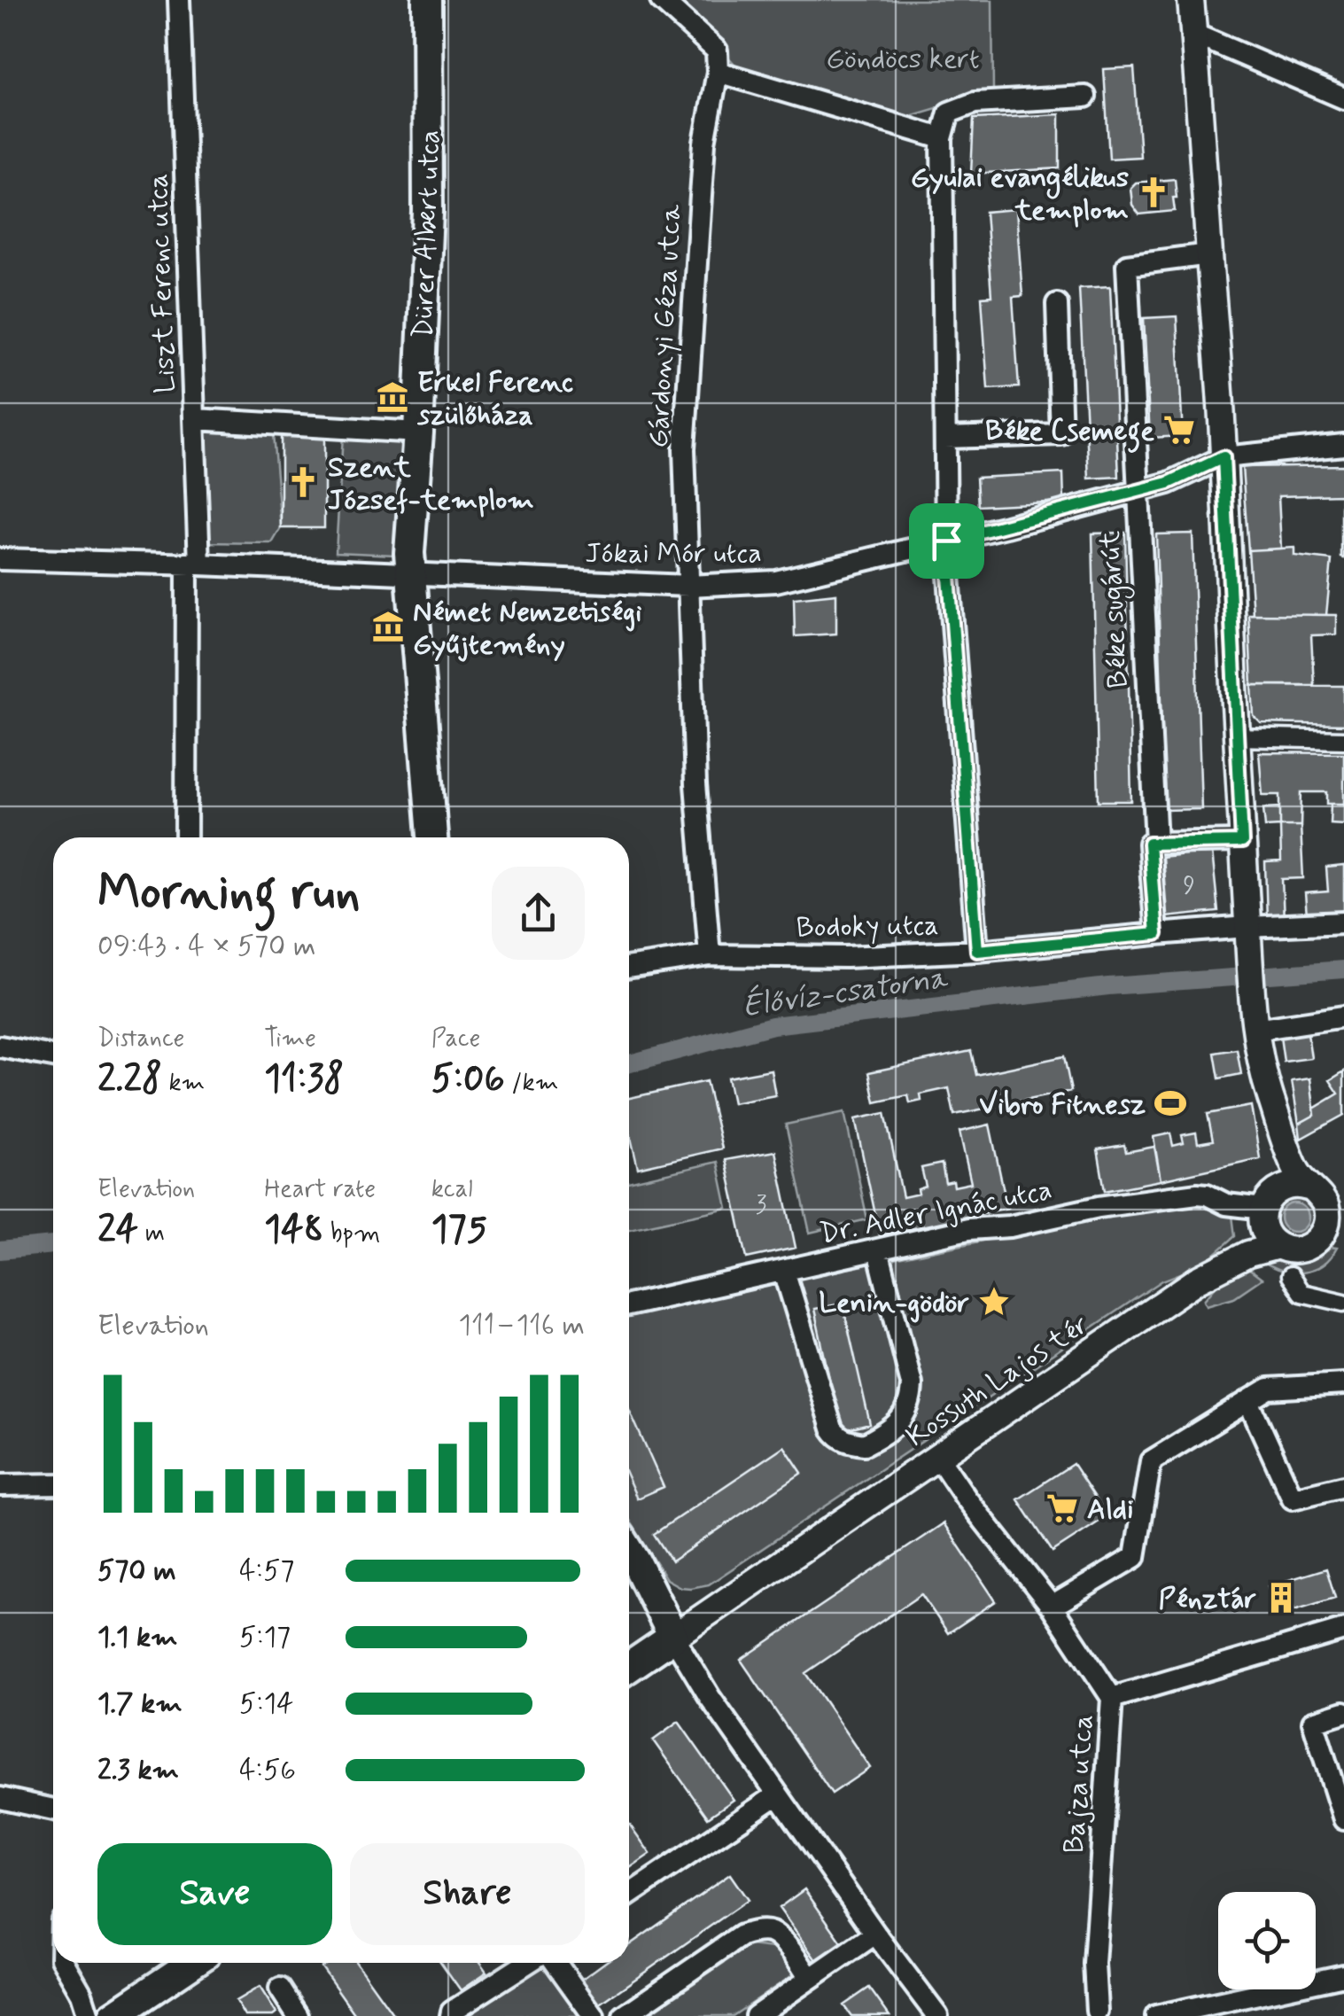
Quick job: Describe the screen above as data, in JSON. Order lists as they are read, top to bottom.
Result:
{
  "streets": {
    "main road": ["Dürer Albert utca"],
    "street": [
      "Liszt Ferenc utca",
      "Gárdonyi Géza utca",
      "Jókai Mór utca",
      "Béke sugárút",
      "Bodoky utca",
      "Dr. Adler Ignác utca",
      "Kossuth Lajos tér",
      "Bajza utca"
    ]
  },
  "crossings": [
    ["Dürer Albert utca", "Jókai Mór utca"],
    ["Liszt Ferenc utca", "Jókai Mór utca"],
    ["Gárdonyi Géza utca", "Jókai Mór utca"],
    ["Gárdonyi Géza utca", "Bodoky utca"],
    ["Jókai Mór utca", "Béke sugárút"],
    ["Béke sugárút", "Bodoky utca"],
    ["Dr. Adler Ignác utca", "Kossuth Lajos tér"],
    ["Kossuth Lajos tér", "Bajza utca"]
  ],
  "water": ["Élővíz-csatorna"],
  "parks": ["Göndöcs kert"],
  "places": {
    "church": ["Gyulai evangélikus templom", "Szent József-templom"],
    "museum": ["Erkel Ferenc szülőháza", "Német Nemzetiségi Gyűjtemény"],
    "supermarket": ["Béke Csemege", "Aldi"],
    "sports": ["Vibro Fitnesz"],
    "place": ["Lenin-gödör"],
    "building": ["Pénztár"]
  },
  "house_numbers": ["9", "3"],
  "page": {
    "heading": ["Morning run", "09:43 · 4 × 570 m"],
    "stats": [
      ["Distance", "2.28 km"],
      ["Time", "11:38"],
      ["Pace", "5:06 /km"],
      ["Elevation", "24 m"],
      ["Heart rate", "148 bpm"],
      ["kcal", "175"]
    ],
    "chart": ["Elevation", "111–116 m"],
    "list": [
      {
        "name": "570 m",
        "note": "4:57"
      },
      {
        "name": "1.1 km",
        "note": "5:17"
      },
      {
        "name": "1.7 km",
        "note": "5:14"
      },
      {
        "name": "2.3 km",
        "note": "4:56"
      }
    ],
    "buttons": ["Save", "Share"]
  }
}
